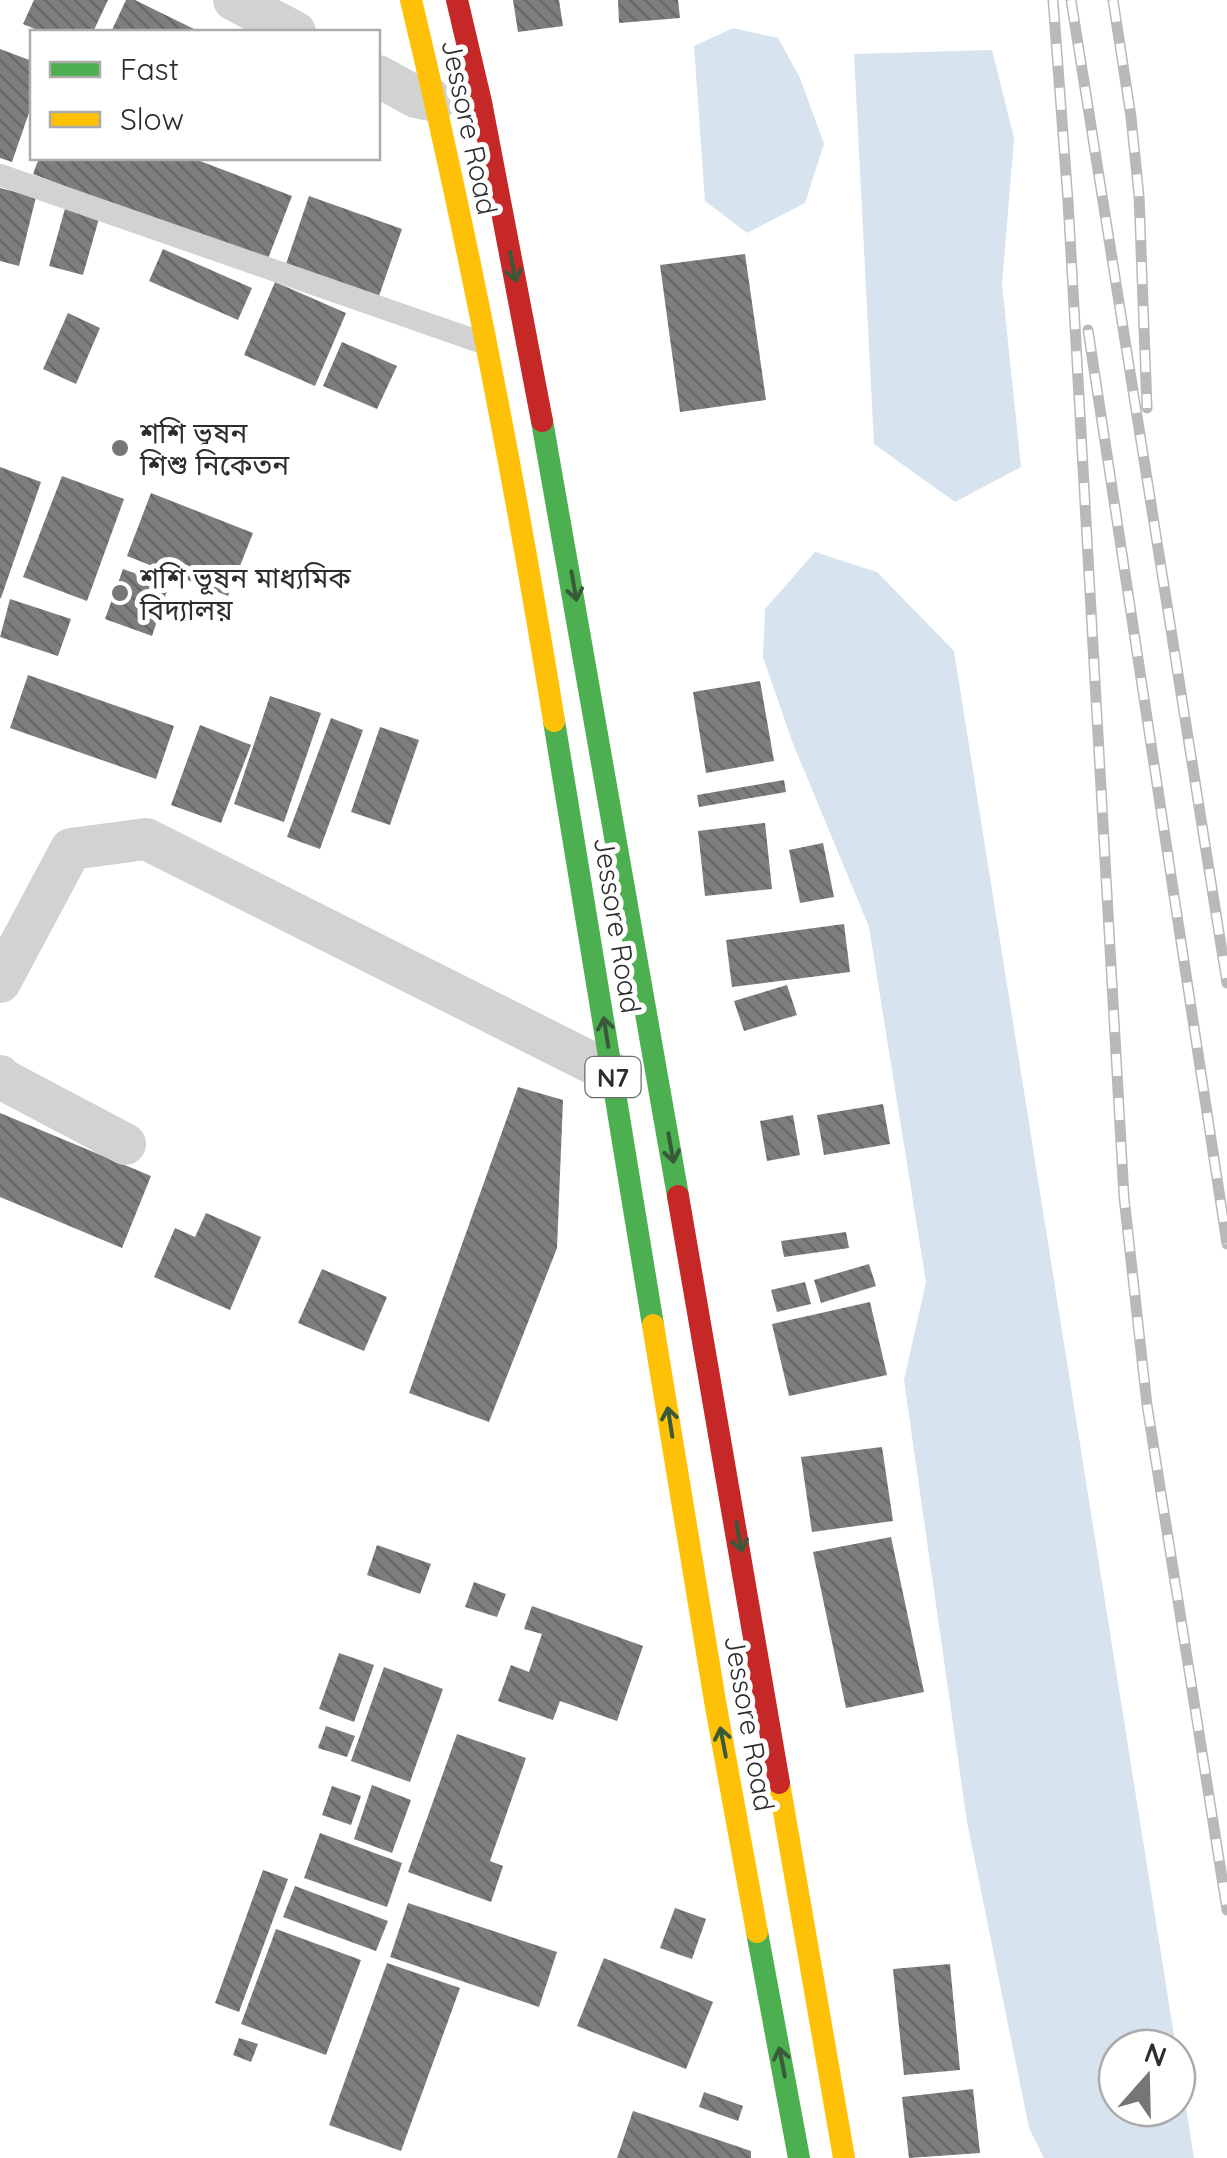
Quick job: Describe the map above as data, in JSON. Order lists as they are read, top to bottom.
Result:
{
  "streets": {
    "highway": ["Jessore Road", "N7"]
  },
  "places": ["শশি ভূষন শিশু নিকেতন", "শশি ভূষন মাধ্যমিক বিদ্যালয়"],
  "legend": ["Fast", "Slow"],
  "north": "top"
}
